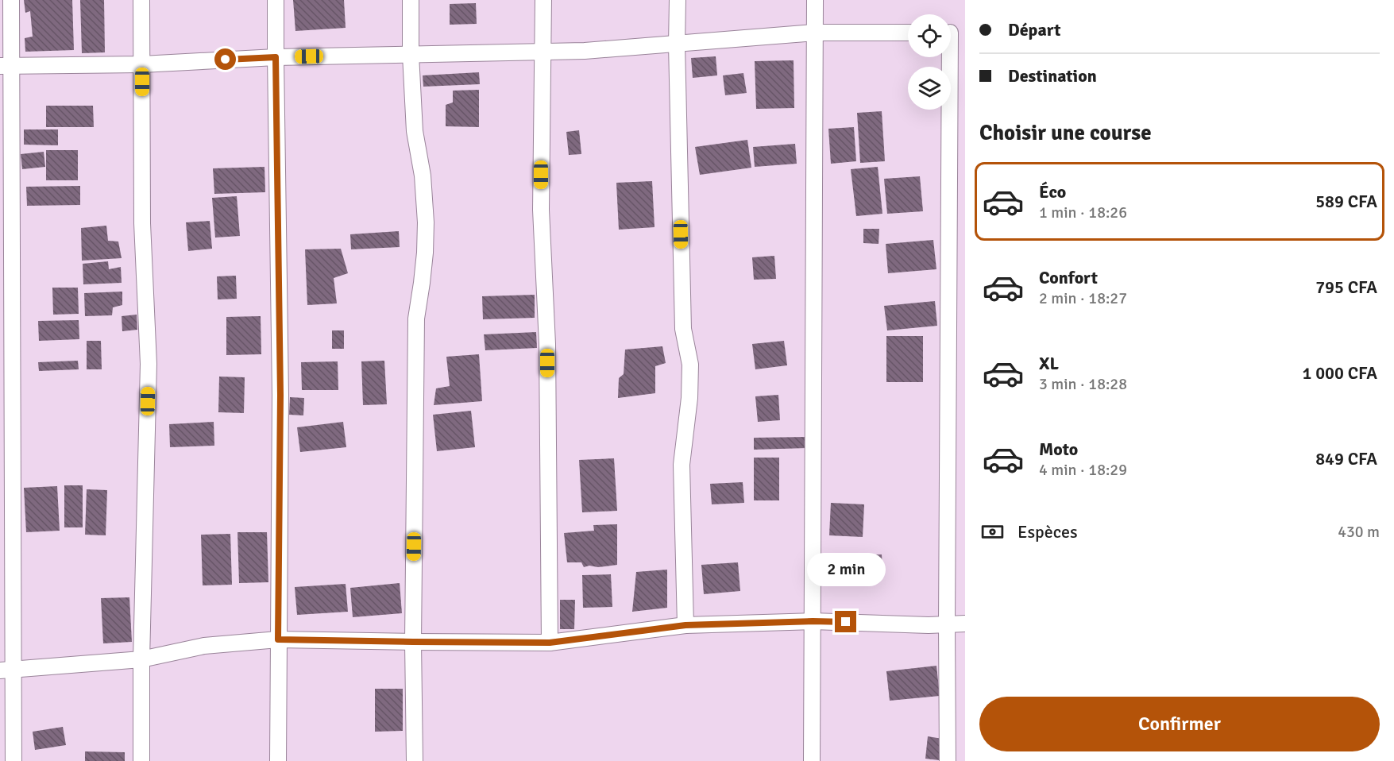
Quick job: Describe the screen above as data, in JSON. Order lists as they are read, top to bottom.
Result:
{
  "page": {
    "banner": ["Départ", "Destination"],
    "heading": "Choisir une course",
    "list": [
      {
        "name": "Éco",
        "note": "1 min · 18:26",
        "value": "589 CFA"
      },
      {
        "name": "Confort",
        "note": "2 min · 18:27",
        "value": "795 CFA"
      },
      {
        "name": "XL",
        "note": "3 min · 18:28",
        "value": "1 000 CFA"
      },
      {
        "name": "Moto",
        "note": "4 min · 18:29",
        "value": "849 CFA"
      }
    ],
    "pay": ["Espèces", "430 m"],
    "bubble": "2 min",
    "buttons": "Confirmer"
  }
}
